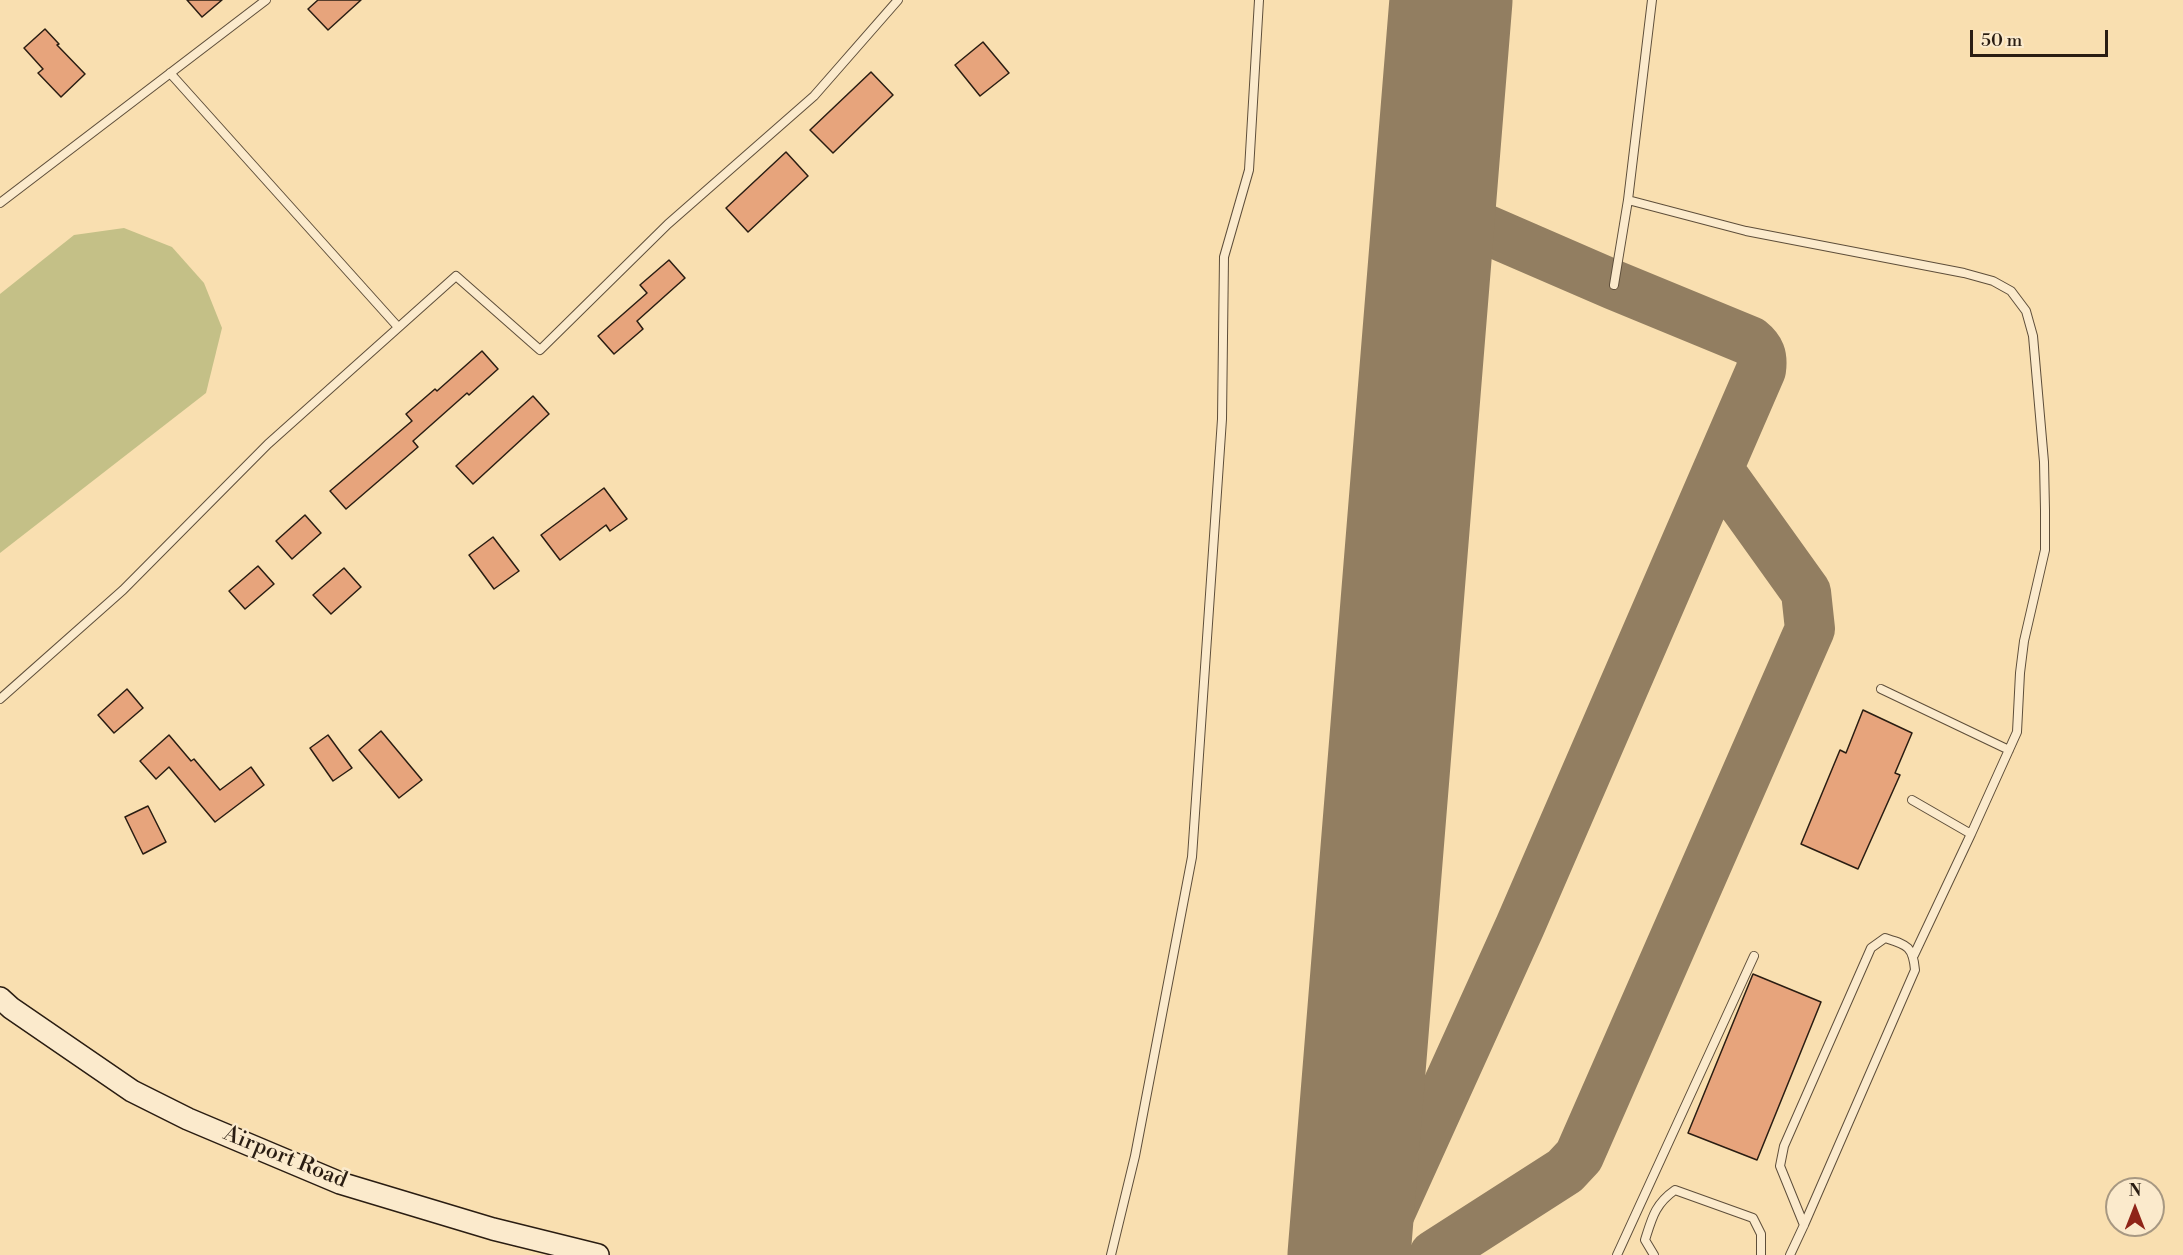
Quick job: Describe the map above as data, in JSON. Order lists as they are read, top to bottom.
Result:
{
  "streets": {
    "main road": ["Airport Road"]
  },
  "scale_bar": "50 m",
  "north": "top"
}
